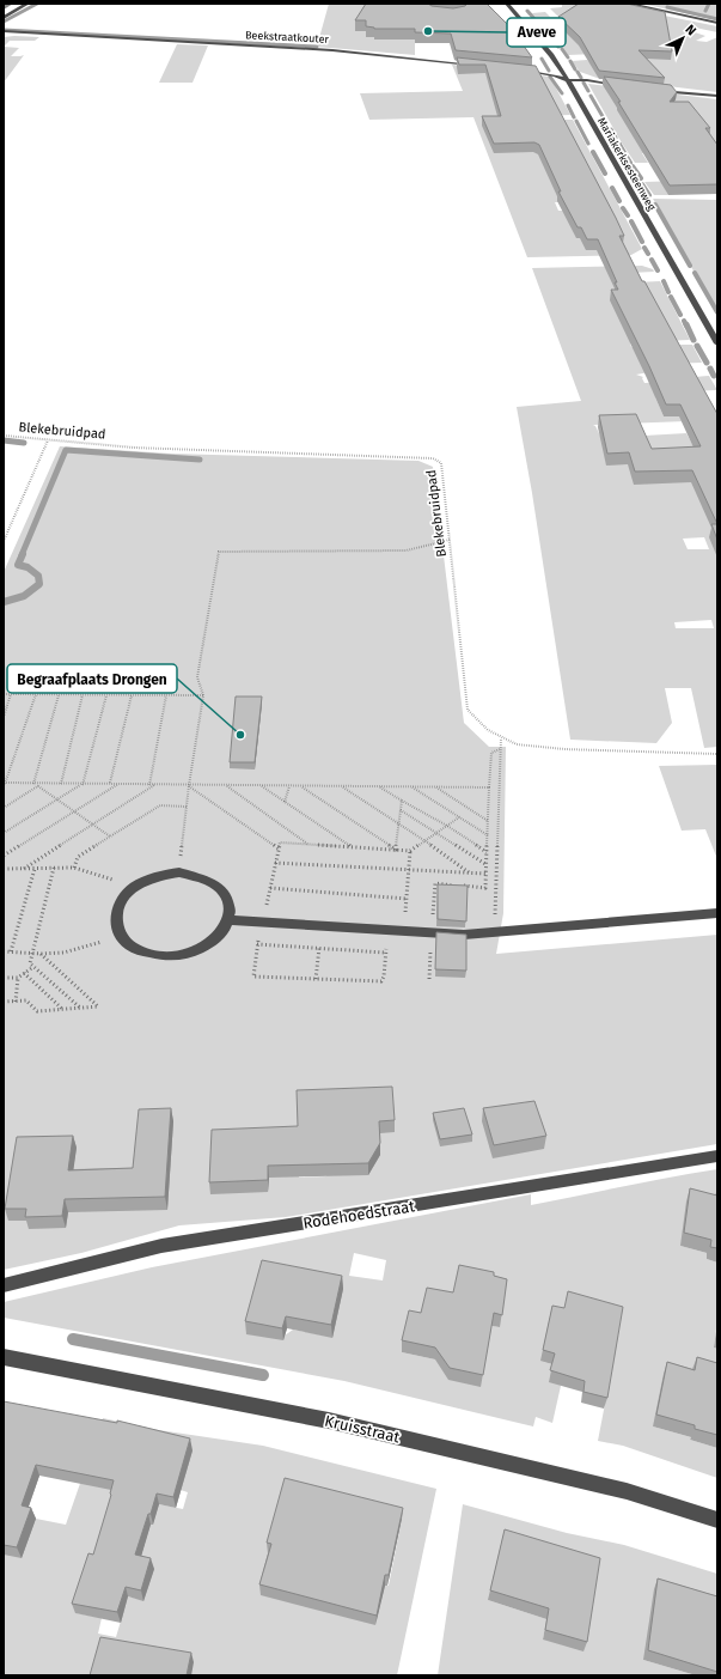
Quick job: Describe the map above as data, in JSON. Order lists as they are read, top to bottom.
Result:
{
  "streets": {
    "street": [
      "Beekstraatkouter",
      "Mariakerksesteenweg",
      "Rodehoedstraat",
      "Kruisstraat"
    ],
    "path": ["Blekebruidpad"]
  },
  "places": ["Aveve", "Begraafplaats Drongen"],
  "north": "top right"
}
